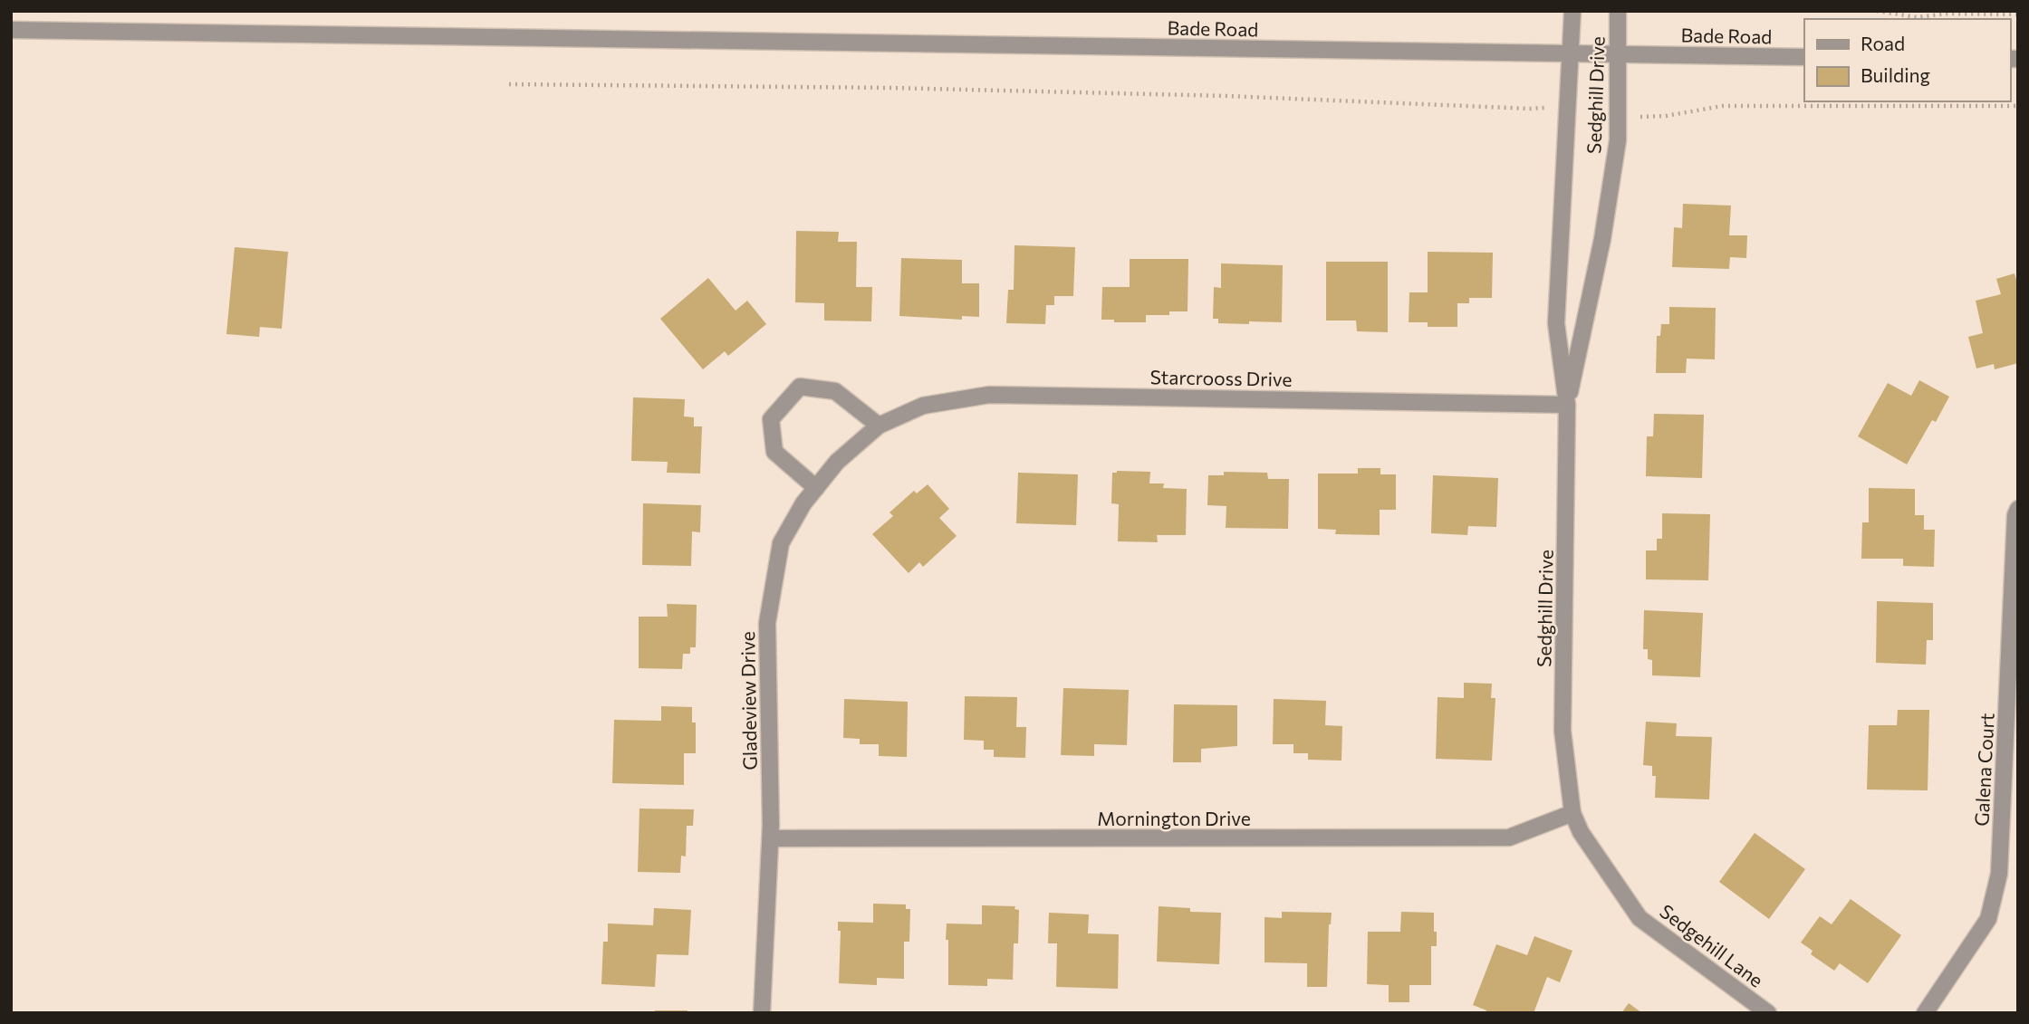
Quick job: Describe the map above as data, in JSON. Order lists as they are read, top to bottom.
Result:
{
  "streets": {
    "street": [
      "Bade Road",
      "Sedghill Drive",
      "Starcrooss Drive",
      "Gladeview Drive",
      "Galena Court",
      "Mornington Drive",
      "Sedgehill Lane"
    ]
  },
  "crossings": [
    ["Bade Road", "Sedghill Drive"],
    ["Sedghill Drive", "Starcrooss Drive"],
    ["Sedghill Drive", "Mornington Drive"],
    ["Sedghill Drive", "Sedgehill Lane"],
    ["Starcrooss Drive", "Gladeview Drive"],
    ["Gladeview Drive", "Mornington Drive"],
    ["Mornington Drive", "Sedgehill Lane"]
  ],
  "legend": ["Road", "Building"]
}
